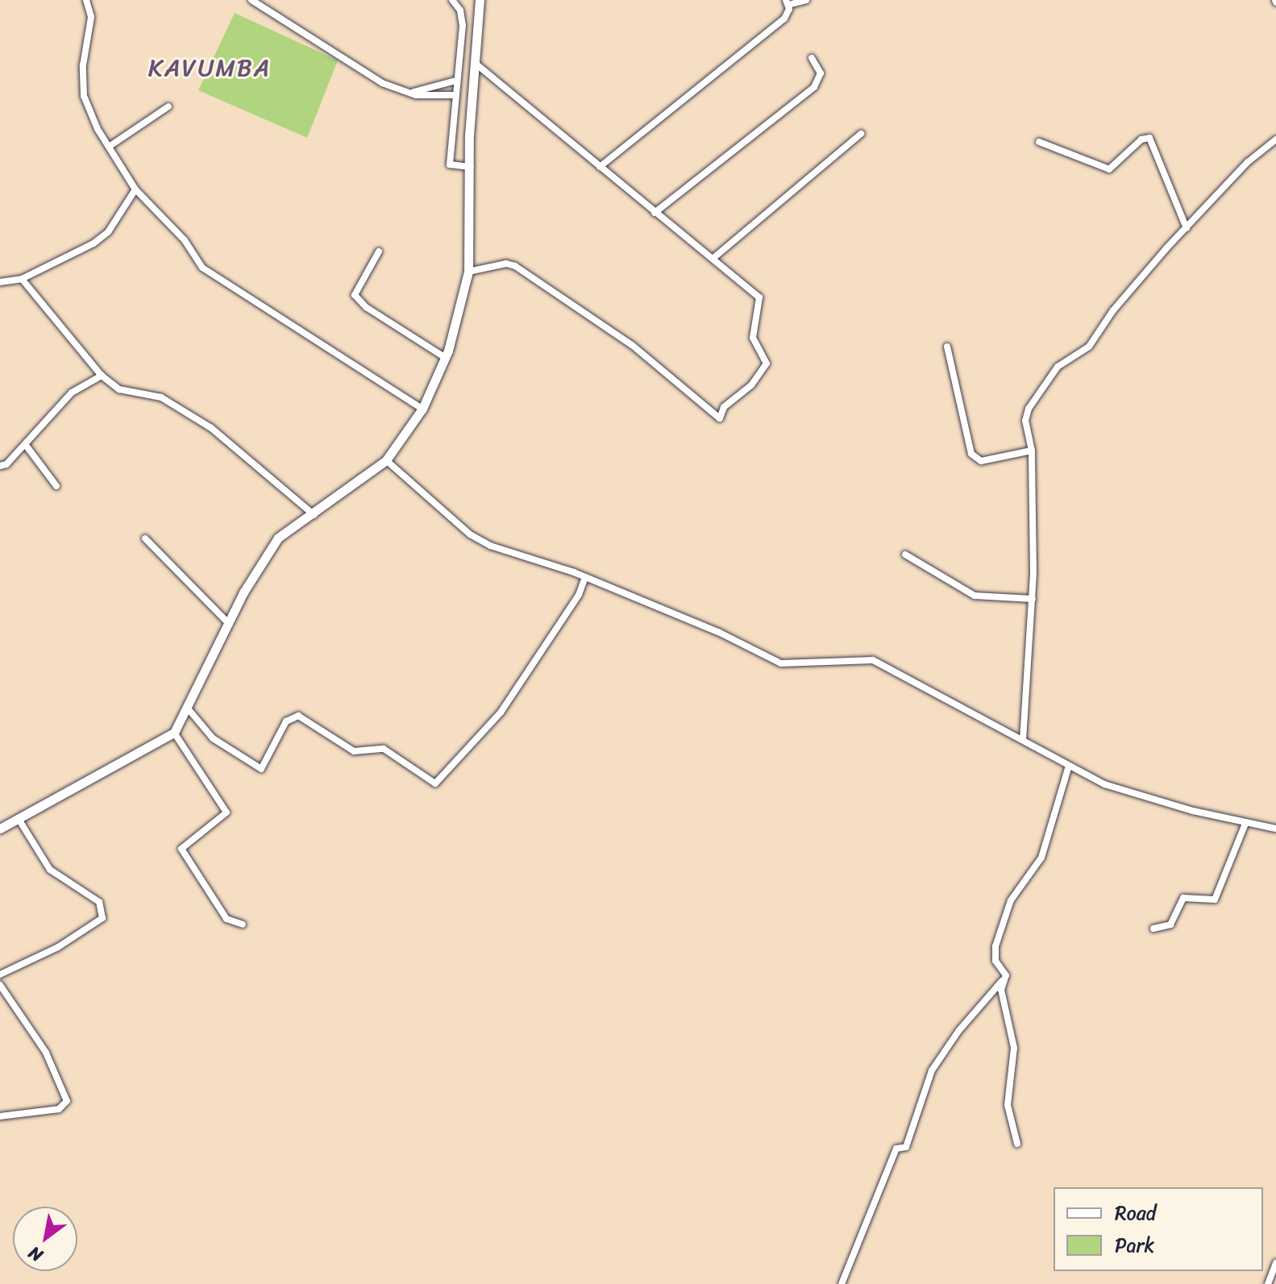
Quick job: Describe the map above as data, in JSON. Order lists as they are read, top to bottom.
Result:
{
  "districts": ["KAVUMBA"],
  "legend": ["Road", "Park"],
  "north": "bottom left"
}
